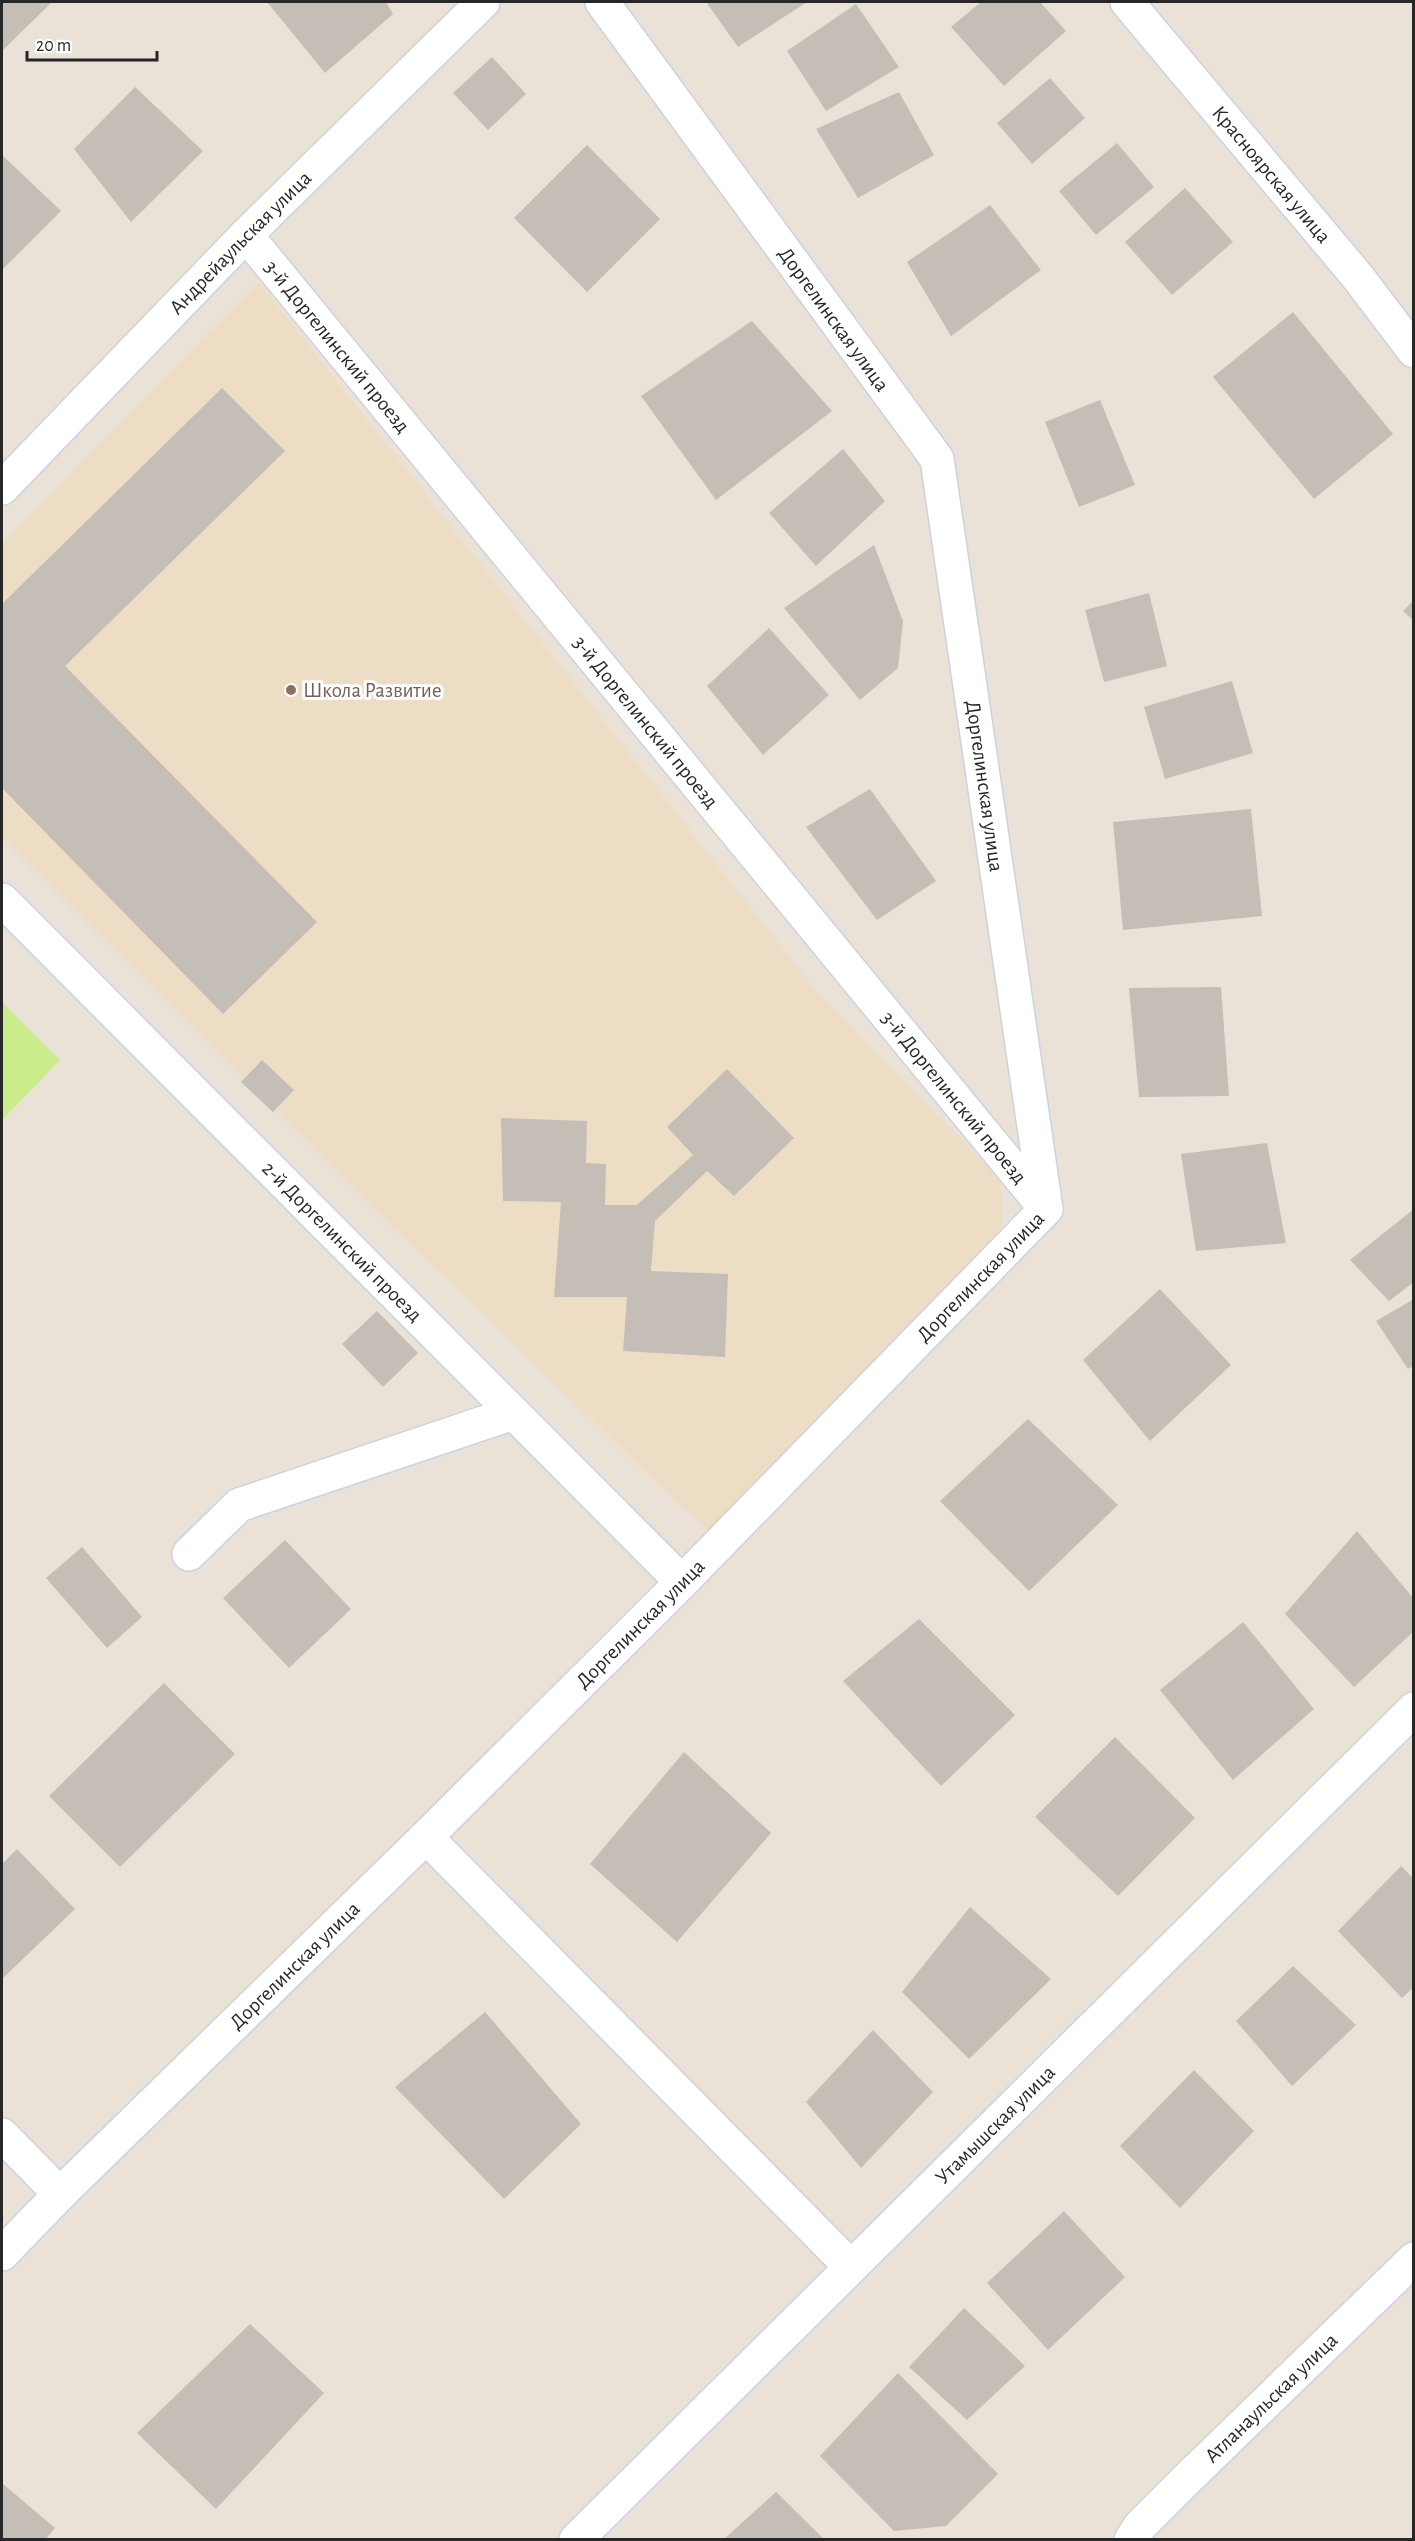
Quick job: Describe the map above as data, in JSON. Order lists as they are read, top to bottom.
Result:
{
  "streets": {
    "street": [
      "Красноярская улица",
      "Андрейаульская улица",
      "Доргелинская улица",
      "3-й Доргелинский проезд",
      "2-й Доргелинский проезд",
      "Утамышская улица",
      "Атланаульская улица"
    ]
  },
  "crossings": [
    ["Андрейаульская улица", "3-й Доргелинский проезд"],
    ["Доргелинская улица", "3-й Доргелинский проезд"],
    ["Доргелинская улица", "2-й Доргелинский проезд"]
  ],
  "places": ["Школа Развитие"],
  "scale_bar": "20 m"
}
